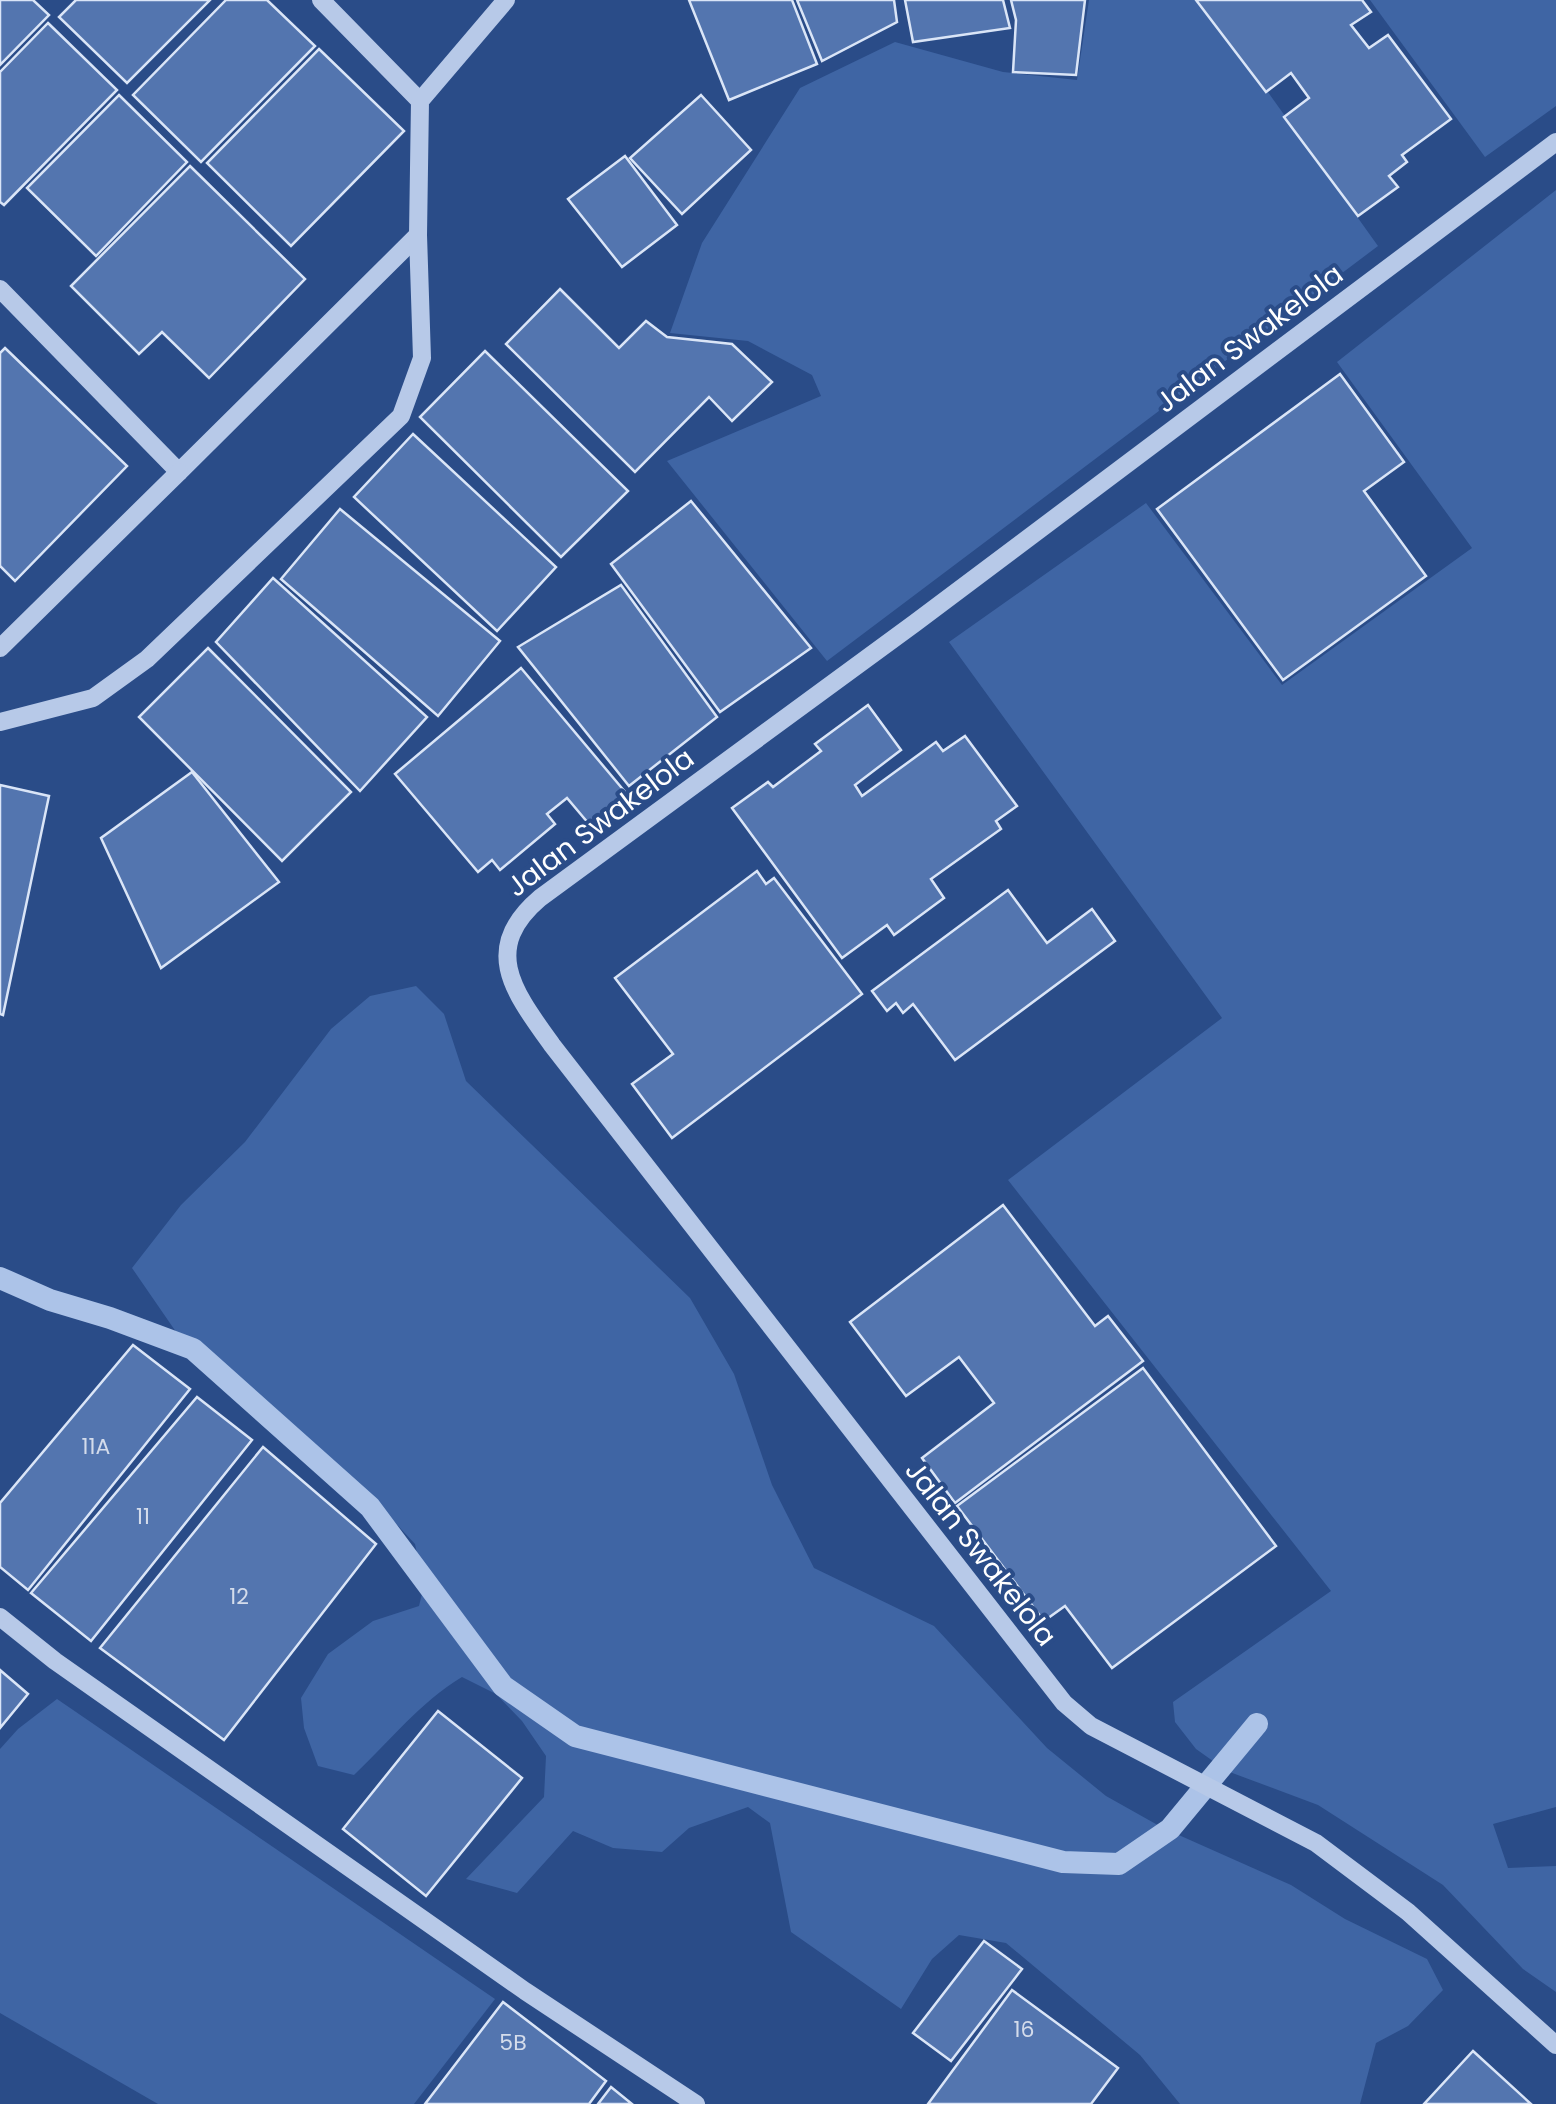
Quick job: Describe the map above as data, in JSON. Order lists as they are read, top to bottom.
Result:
{
  "streets": {
    "street": ["Jalan Swakelola"]
  },
  "house_numbers": [
    "11A",
    "11",
    "12",
    "16",
    "5B"
  ]
}
